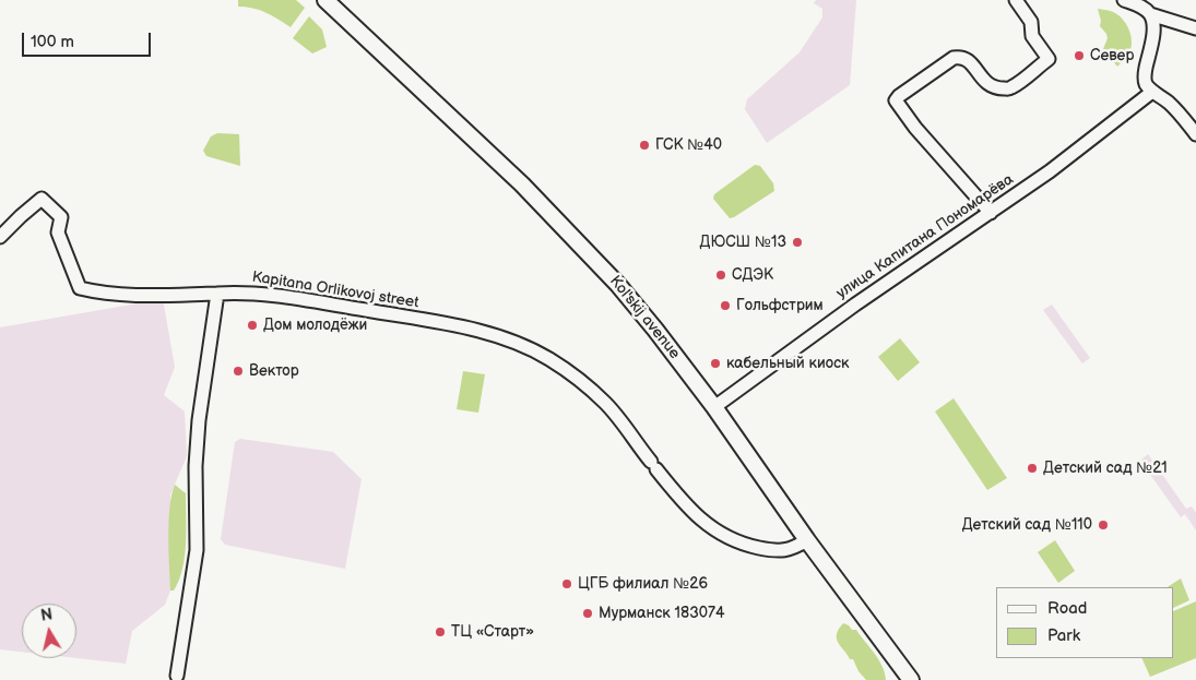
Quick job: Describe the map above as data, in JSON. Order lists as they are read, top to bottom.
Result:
{
  "streets": {
    "main road": ["Kol'skij avenue"],
    "street": ["улица Капитана Пономарёва", "Kapitana Orlikovoj street"]
  },
  "crossings": [
    ["улица Капитана Пономарёва", "Kol'skij avenue"],
    ["Kapitana Orlikovoj street", "Kol'skij avenue"]
  ],
  "places": [
    "Север",
    "ГСК №40",
    "ДЮСШ №13",
    "СДЭК",
    "Гольфстрим",
    "Дом молодёжи",
    "кабельный киоск",
    "Вектор",
    "Детский сад №21",
    "Детский сад №110",
    "ЦГБ филиал №26",
    "Мурманск 183074",
    "ТЦ «Старт»"
  ],
  "legend": ["Road", "Park"],
  "scale_bar": "100 m",
  "north": "top"
}
